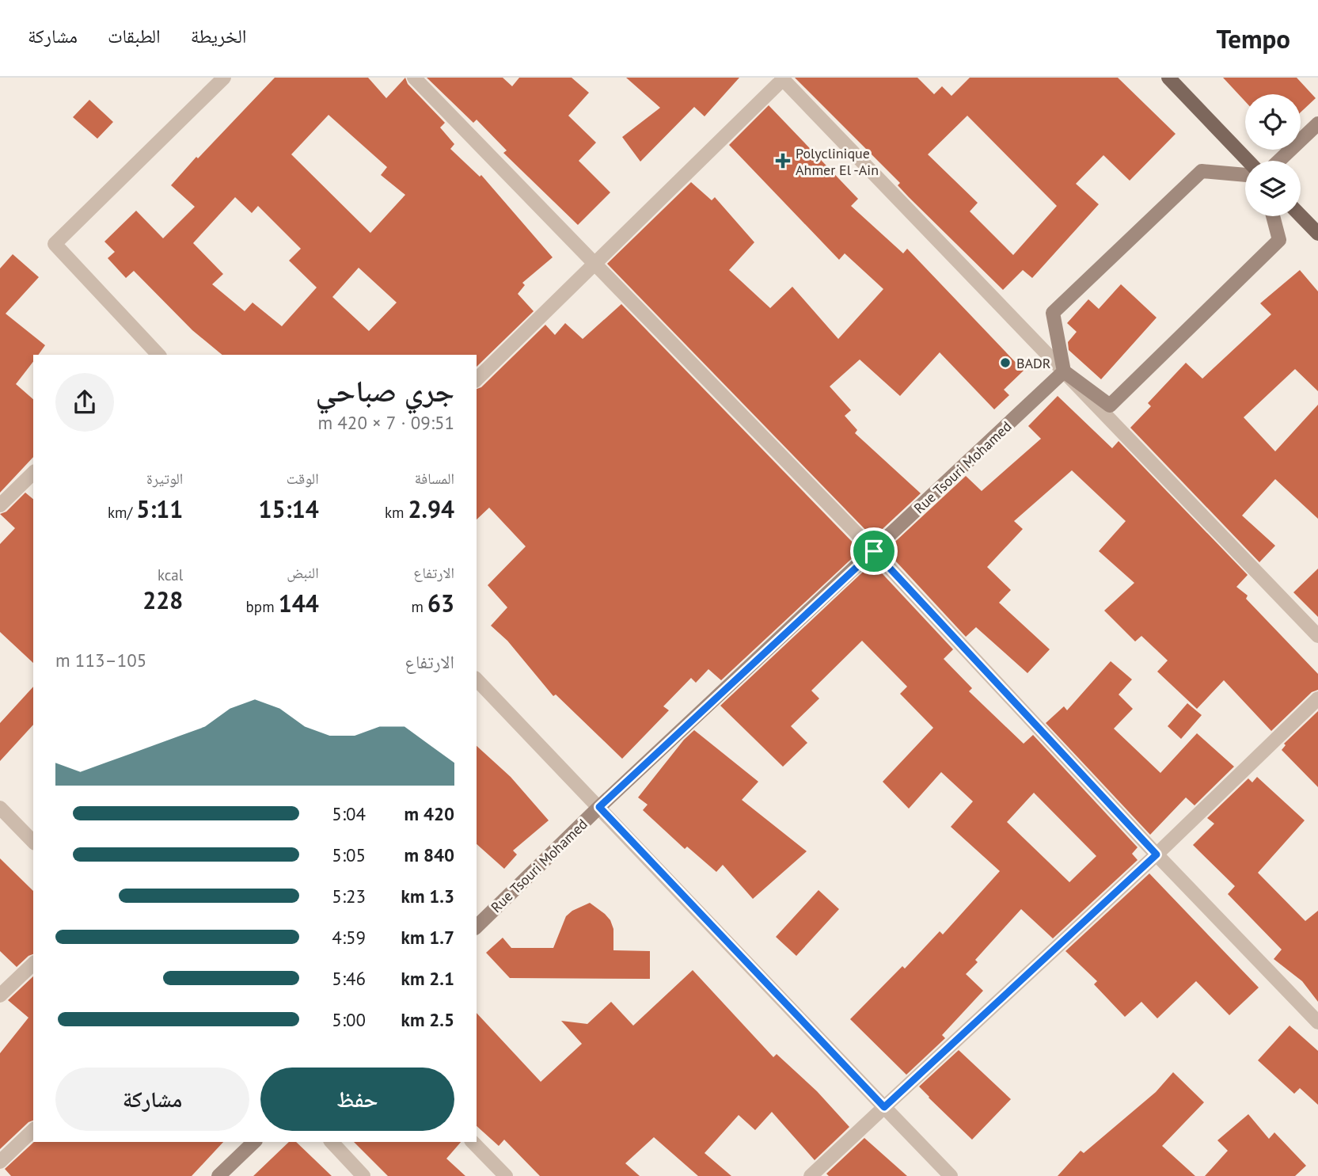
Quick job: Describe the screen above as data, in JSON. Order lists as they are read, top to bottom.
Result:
{
  "streets": {
    "street": ["Rue Tsouri Mohamed"]
  },
  "places": {
    "health": ["Polyclinique Ahmer El -Ain"],
    "other": ["BADR"]
  },
  "page": {
    "header": "Tempo",
    "nav": ["الخريطة", "الطبقات", "مشاركة"],
    "heading": ["جري صباحي", "09:51 · 7 × 420 m"],
    "stats": [
      ["المسافة", "2.94 km"],
      ["الوقت", "15:14"],
      ["الوتيرة", "5:11 /km"],
      ["الارتفاع", "63 m"],
      ["النبض", "144 bpm"],
      ["kcal", "228"]
    ],
    "chart": ["الارتفاع", "105–113 m"],
    "list": [
      {
        "name": "420 m",
        "note": "5:04"
      },
      {
        "name": "840 m",
        "note": "5:05"
      },
      {
        "name": "1.3 km",
        "note": "5:23"
      },
      {
        "name": "1.7 km",
        "note": "4:59"
      },
      {
        "name": "2.1 km",
        "note": "5:46"
      },
      {
        "name": "2.5 km",
        "note": "5:00"
      }
    ],
    "buttons": ["حفظ", "مشاركة"]
  }
}
